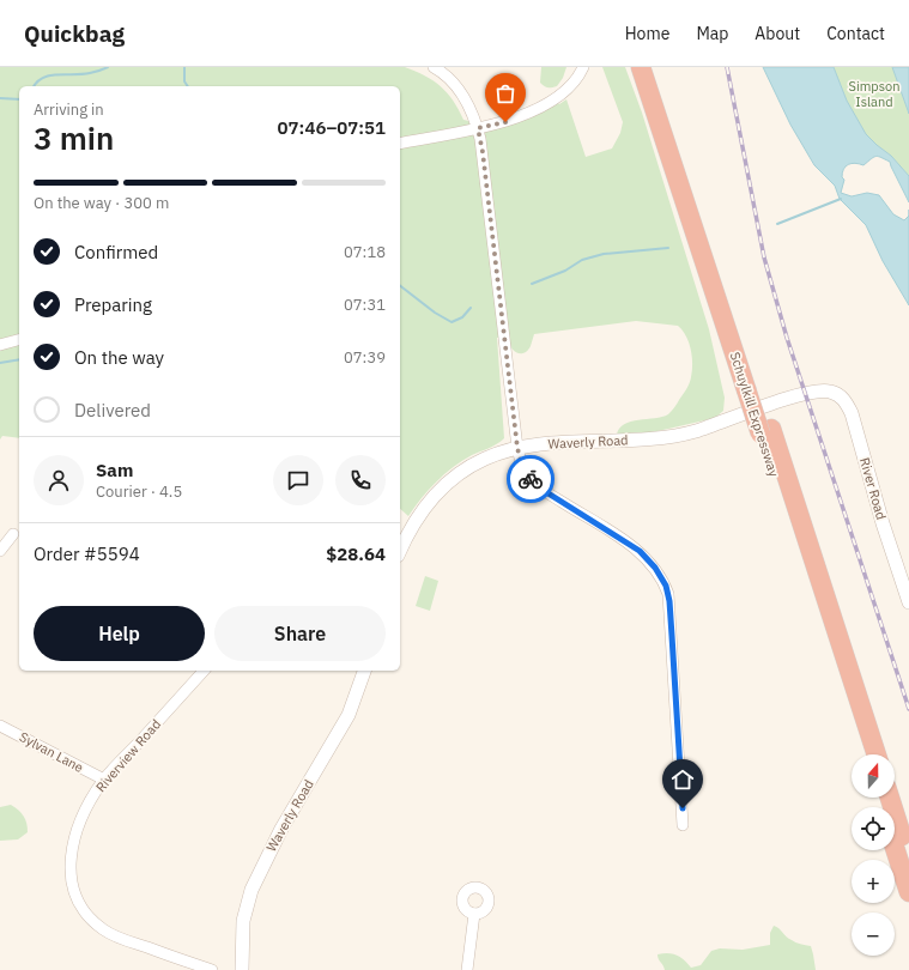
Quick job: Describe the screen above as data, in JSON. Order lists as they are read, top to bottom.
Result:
{
  "streets": {
    "highway": ["Schuylkill Expressway"],
    "street": [
      "Waverly Road",
      "River Road",
      "Sylvan Lane",
      "Riverview Road"
    ]
  },
  "crossings": [
    ["Waverly Road", "River Road"],
    ["Sylvan Lane", "Riverview Road"]
  ],
  "parks": ["Simpson Island"],
  "north": "top",
  "page": {
    "header": "Quickbag",
    "nav": [
      "Home",
      "Map",
      "About",
      "Contact"
    ],
    "heading": ["3 min", "Arriving in", "07:46–07:51"],
    "panel": [
      "Sam",
      "Courier · 4.5",
      "Order #5594",
      "$28.64"
    ],
    "bar": "On the way · 300 m",
    "list": [
      ["Confirmed", "07:18"],
      ["Preparing", "07:31"],
      ["On the way", "07:39"],
      "Delivered"
    ],
    "buttons": ["Help", "Share"],
    "map_buttons": ["+", "−"]
  }
}
